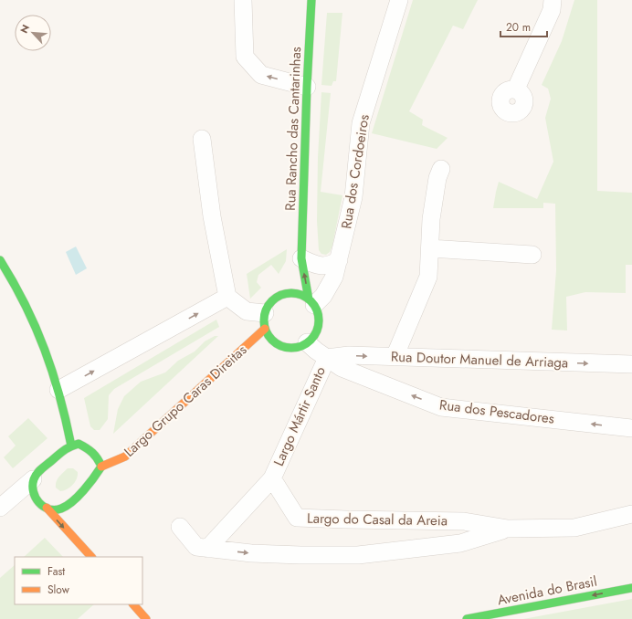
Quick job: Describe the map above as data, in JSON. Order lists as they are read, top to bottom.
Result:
{
  "streets": {
    "main road": ["Rua Rancho das Cantarinhas", "Largo Grupo Caras Direitas", "Avenida do Brasil"],
    "street": [
      "Rua dos Cordoeiros",
      "Rua Doutor Manuel de Arriaga",
      "Rua dos Pescadores",
      "Largo Mártir Santo",
      "Largo do Casal da Areia"
    ]
  },
  "crossings": [
    ["Rua Rancho das Cantarinhas", "Largo Grupo Caras Direitas"],
    ["Rua Rancho das Cantarinhas", "Largo Mártir Santo"],
    ["Rua Doutor Manuel de Arriaga", "Rua dos Pescadores"],
    ["Rua Doutor Manuel de Arriaga", "Largo Mártir Santo"],
    ["Largo Grupo Caras Direitas", "Largo Mártir Santo"],
    ["Rua dos Pescadores", "Largo Mártir Santo"],
    ["Largo Mártir Santo", "Largo do Casal da Areia"]
  ],
  "one_way": ["Rua dos Pescadores", "Largo do Casal da Areia", "Avenida do Brasil"],
  "legend": ["Fast", "Slow"],
  "scale_bar": "20 m",
  "north": "top left"
}
